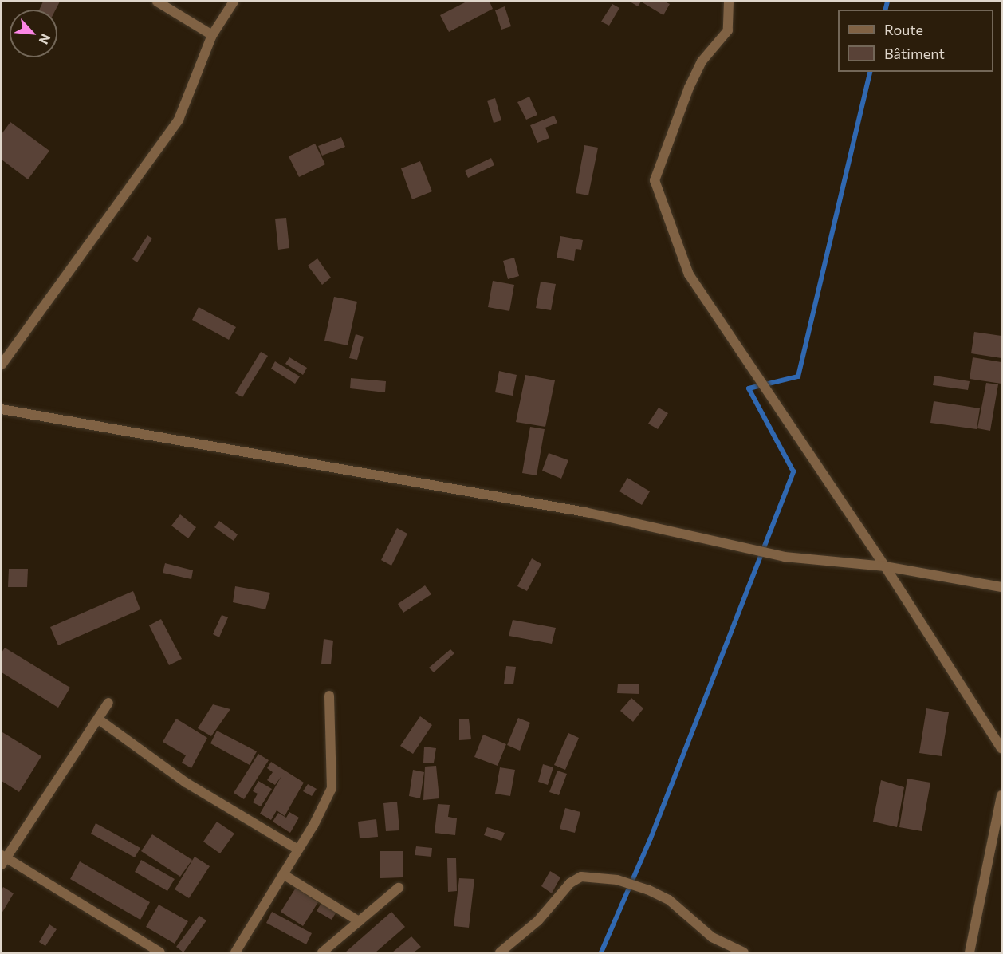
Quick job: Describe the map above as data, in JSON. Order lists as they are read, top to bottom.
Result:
{
  "legend": ["Route", "Bâtiment"],
  "north": "bottom right"
}
